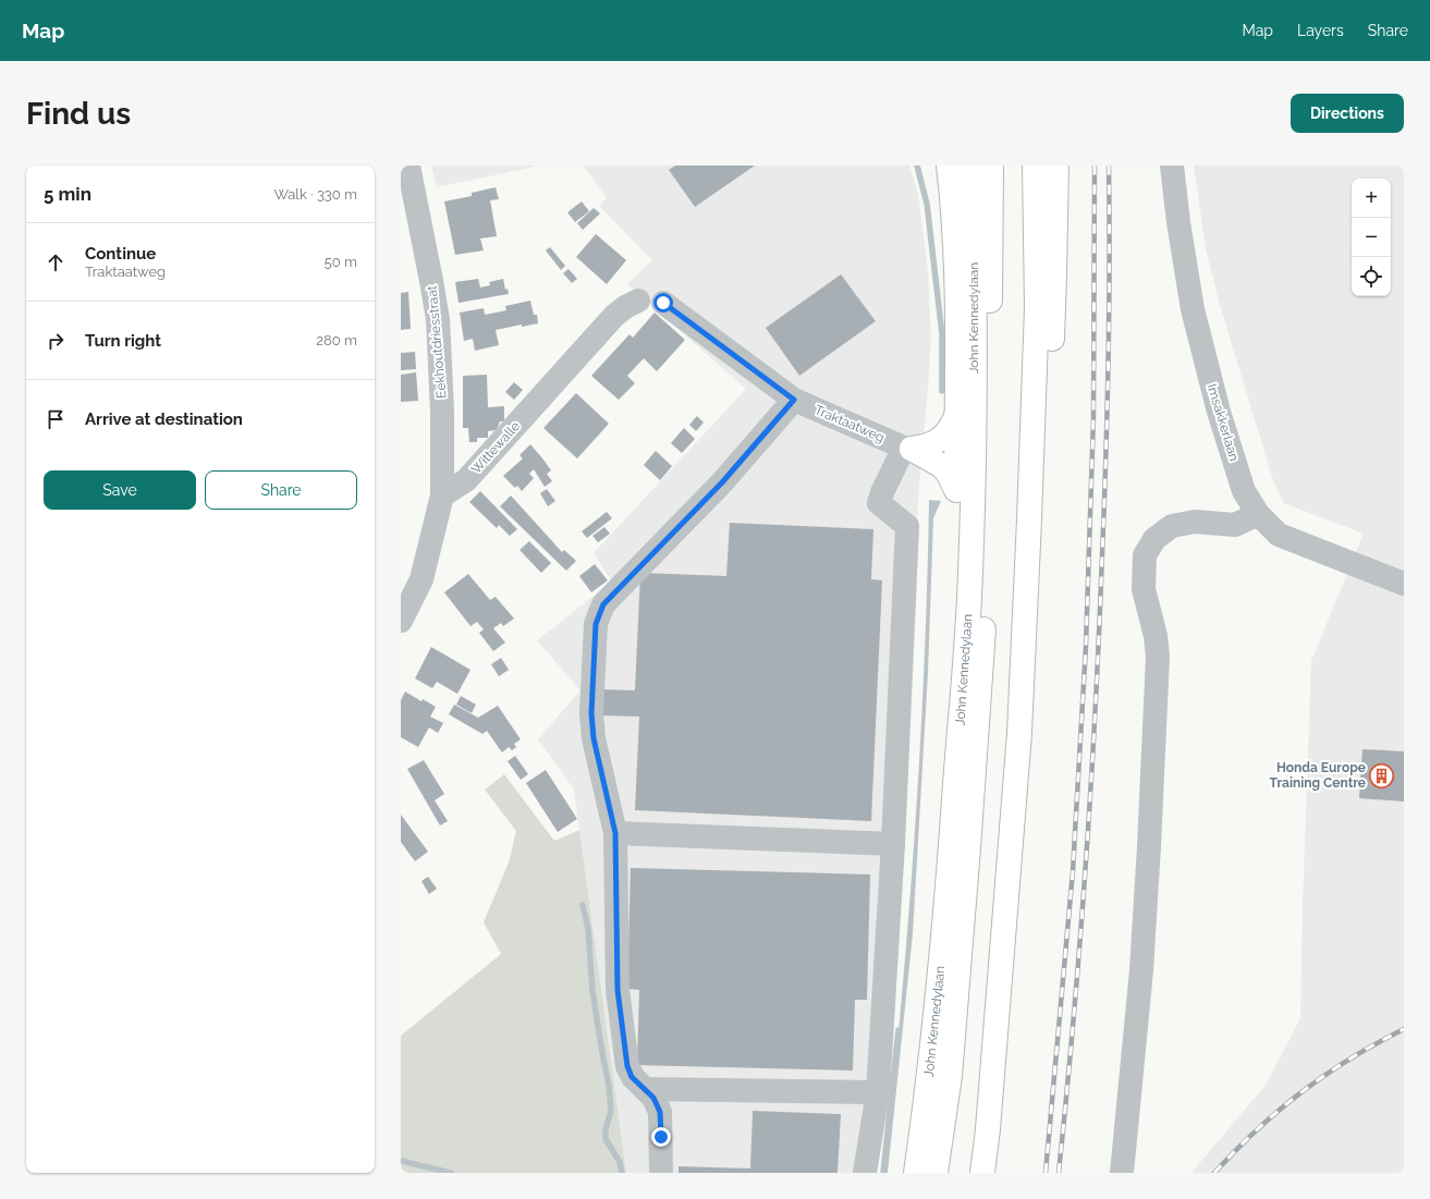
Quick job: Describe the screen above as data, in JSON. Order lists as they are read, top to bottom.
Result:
{
  "streets": {
    "highway": ["John Kennedylaan"],
    "street": [
      "Eekhoutdriesstraat",
      "Imsakkerlaan",
      "Traktaatweg",
      "Wittewalle"
    ]
  },
  "crossings": [
    ["Eekhoutdriesstraat", "Wittewalle"]
  ],
  "places": {
    "building": ["Honda Europe Training Centre"]
  },
  "page": {
    "header": "Map",
    "nav": ["Map", "Layers", "Share"],
    "buttons": [
      "Directions",
      ["Save", "Share"]
    ],
    "title": "Find us",
    "heading": ["5 min", "Walk · 330 m"],
    "map_buttons": ["+", "−"],
    "list": [
      ["Continue", "Traktaatweg", "50 m"],
      ["Turn right", "280 m"],
      "Arrive at destination"
    ]
  }
}
